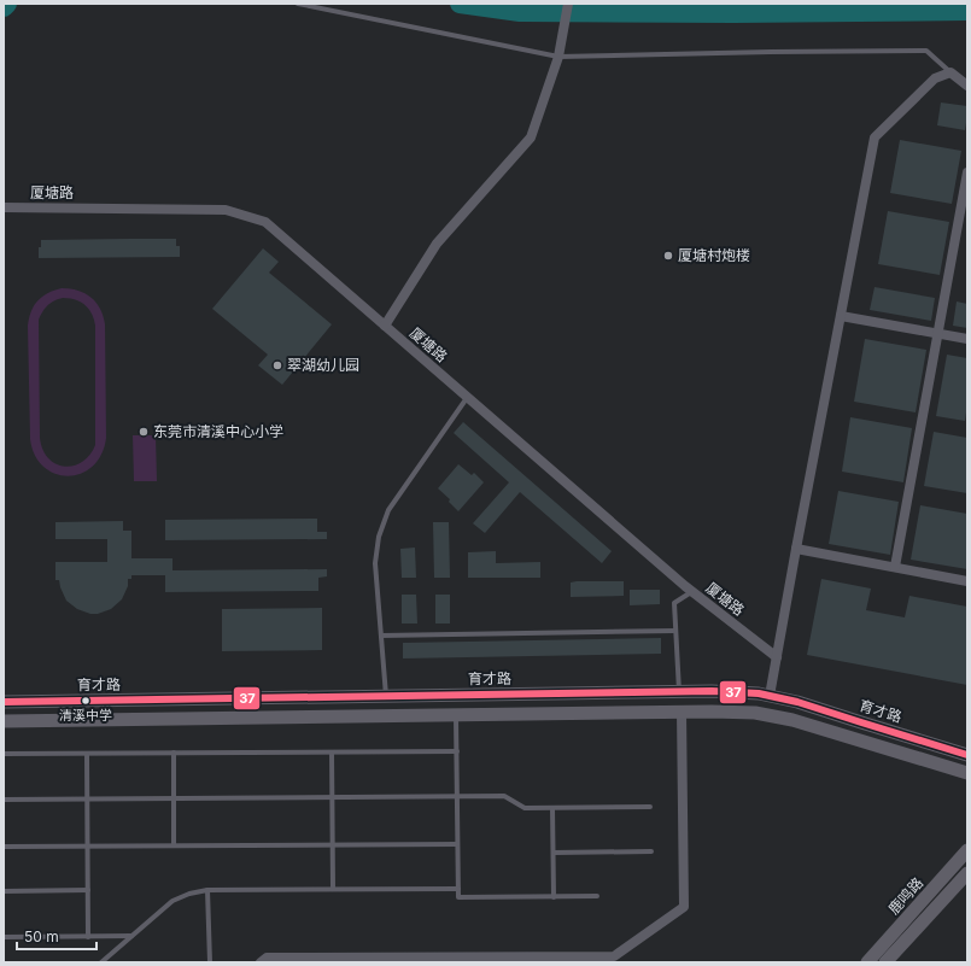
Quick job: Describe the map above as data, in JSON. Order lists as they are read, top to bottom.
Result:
{
  "streets": {
    "main road": ["育才路", "鹿鸣路"],
    "street": ["厦塘路"]
  },
  "places": [
    "厦塘村炮楼",
    "翠湖幼儿园",
    "东莞市清溪中心小学",
    "清溪中学"
  ],
  "lines": ["transit line 37"],
  "scale_bar": "50 m"
}
